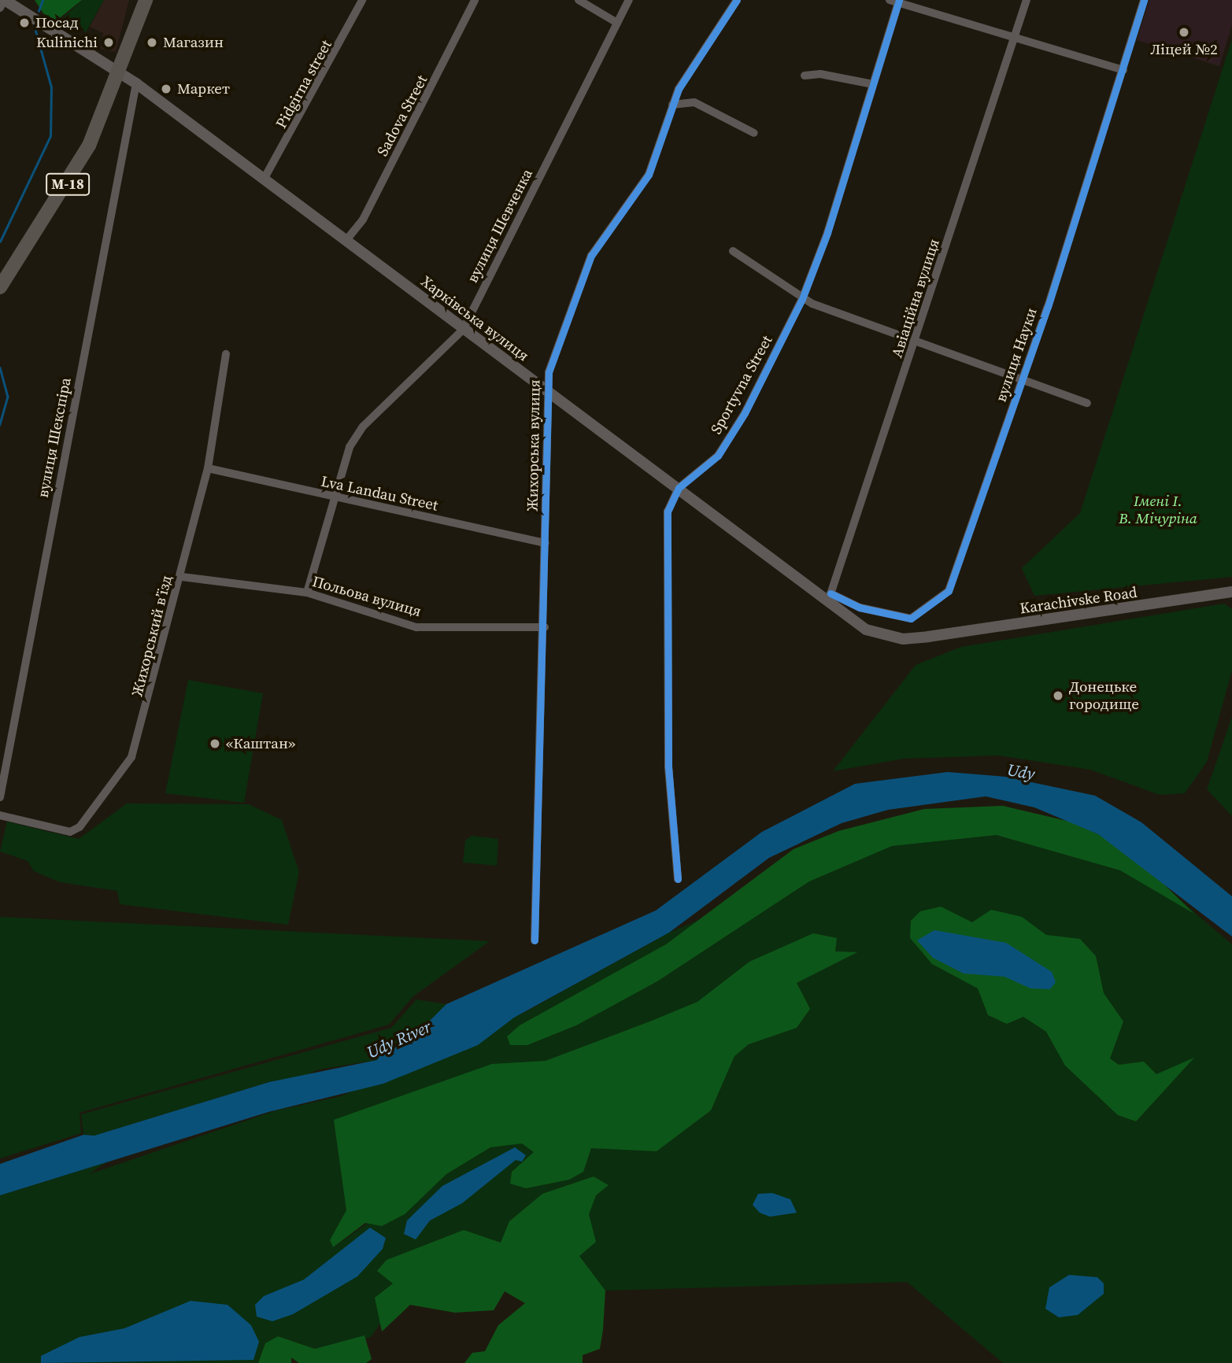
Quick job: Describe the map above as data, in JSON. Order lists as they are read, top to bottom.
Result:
{
  "streets": {
    "highway": ["М-18"],
    "main road": ["Харківська вулиця", "Karachivske Road"],
    "street": [
      "Pidgirna street",
      "Sadova Street",
      "вулиця Шевченка",
      "Авіаційна вулиця",
      "вулиця Науки",
      "Sportyvna Street",
      "вулиця Шекспіра",
      "Жихорська вулиця",
      "Lva Landau Street",
      "Польова вулиця",
      "Жихорський в’їзд"
    ]
  },
  "crossings": [
    ["Pidgirna street", "Харківська вулиця"],
    ["Sadova Street", "Харківська вулиця"],
    ["М-18", "Харківська вулиця"],
    ["вулиця Шевченка", "Харківська вулиця"],
    ["вулиця Шевченка", "Lva Landau Street"],
    ["вулиця Шевченка", "Польова вулиця"],
    ["Авіаційна вулиця", "Харківська вулиця"],
    ["Авіаційна вулиця", "вулиця Науки"],
    ["Харківська вулиця", "вулиця Науки"],
    ["Харківська вулиця", "Sportyvna Street"],
    ["Харківська вулиця", "вулиця Шекспіра"],
    ["Харківська вулиця", "Жихорська вулиця"],
    ["Харківська вулиця", "Karachivske Road"],
    ["Жихорська вулиця", "Lva Landau Street"],
    ["Жихорська вулиця", "Польова вулиця"],
    ["Lva Landau Street", "Жихорський в’їзд"],
    ["Польова вулиця", "Жихорський в’їзд"]
  ],
  "water": ["Udy", "Udy River"],
  "parks": ["Імені І. В. Мічуріна"],
  "places": [
    "Посад",
    "Ліцей №2",
    "Kulinichi",
    "Магазин",
    "Маркет",
    "Донецьке городище",
    "«Каштан»"
  ]
}
